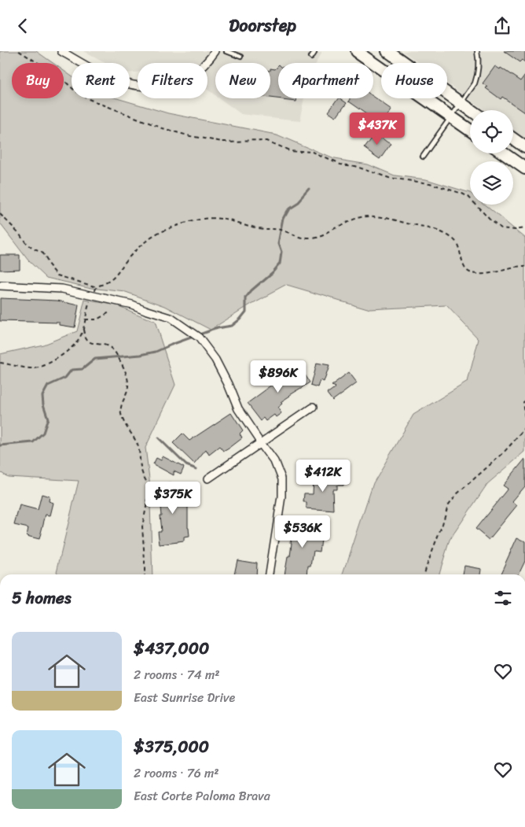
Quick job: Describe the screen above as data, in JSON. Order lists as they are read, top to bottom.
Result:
{
  "page": {
    "header": "Doorstep",
    "chip": [
      "Buy",
      "Rent",
      "Filters",
      "New",
      "Apartment",
      "House"
    ],
    "price": [
      "$437K",
      "$896K",
      "$412K",
      "$375K",
      "$536K"
    ],
    "heading": "5 homes",
    "list": [
      {
        "name": "$437,000",
        "note": "2 rooms · 74 m² · East Sunrise Drive"
      },
      {
        "name": "$375,000",
        "note": "2 rooms · 76 m² · East Corte Paloma Brava"
      }
    ]
  }
}
